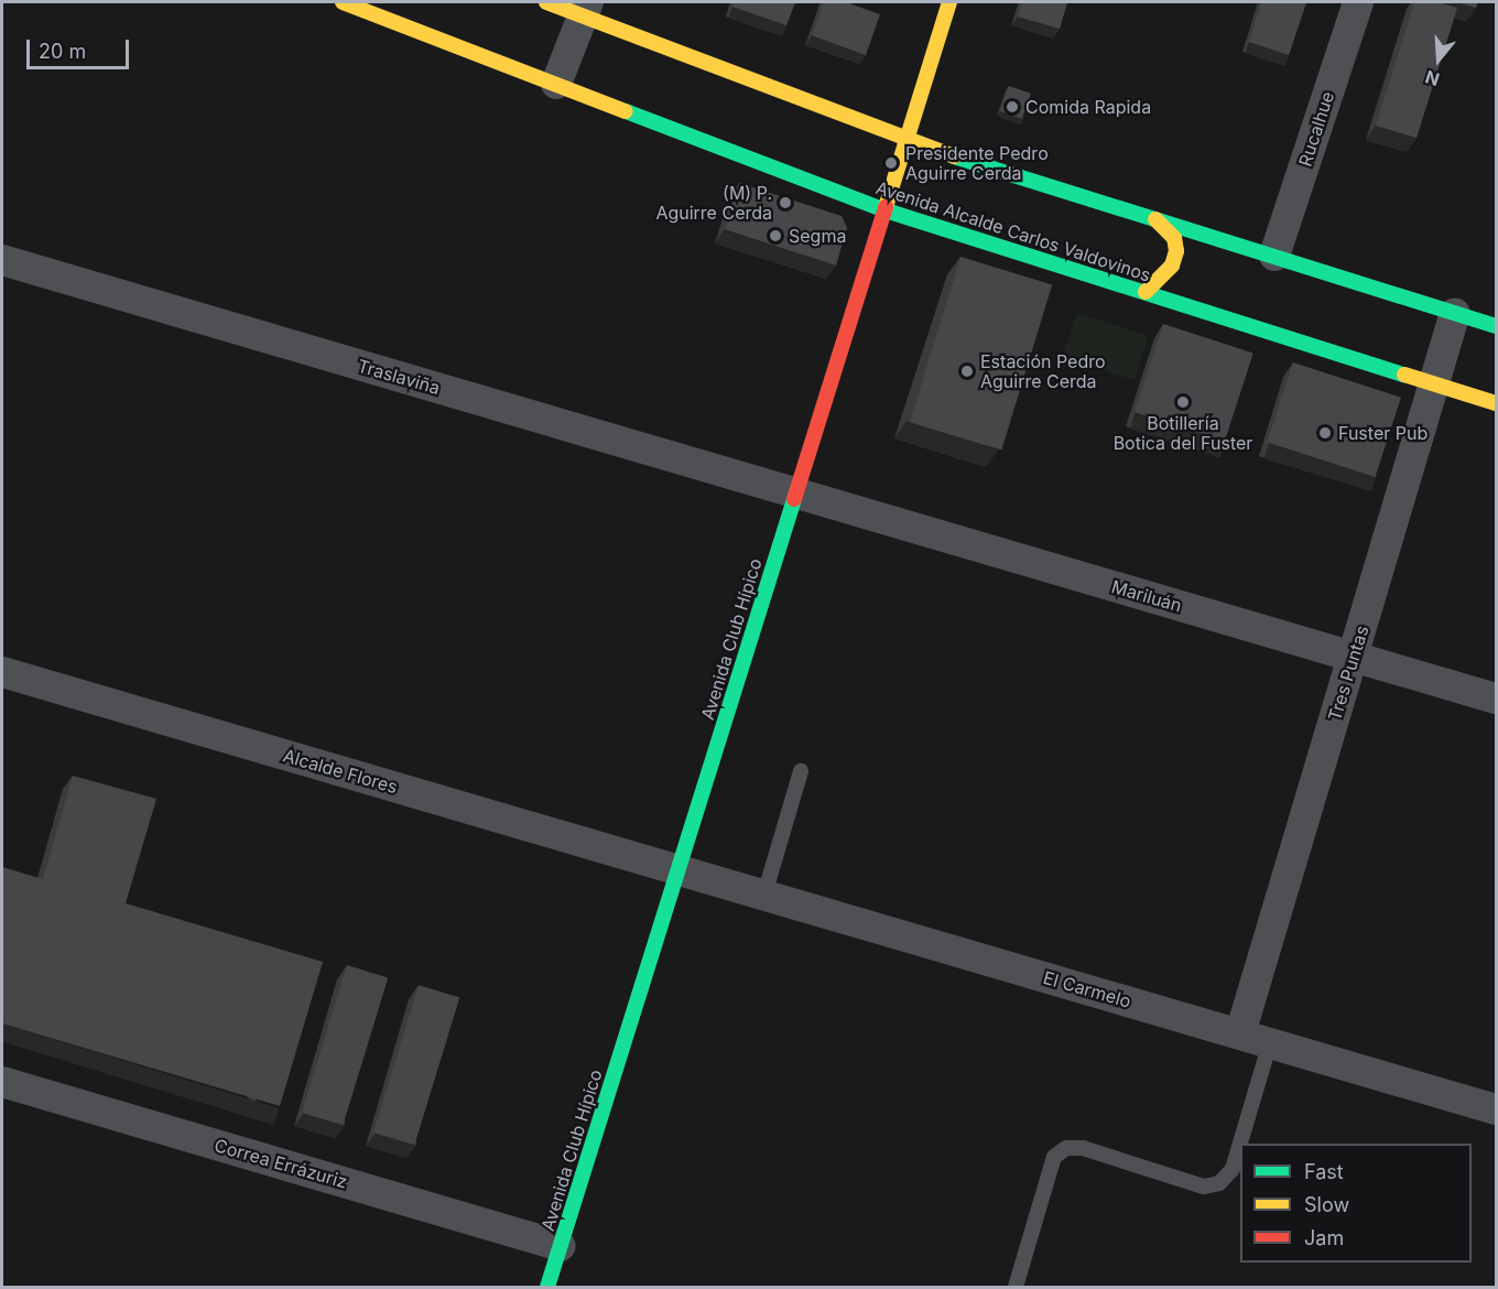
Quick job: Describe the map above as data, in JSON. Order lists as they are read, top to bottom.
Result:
{
  "streets": {
    "main road": ["Avenida Alcalde Carlos Valdovinos", "Avenida Club Hípico"],
    "street": [
      "Rucalhue",
      "Traslaviña",
      "Mariluán",
      "Tres Puntas",
      "Alcalde Flores",
      "El Carmelo",
      "Correa Errázuriz"
    ]
  },
  "crossings": [
    ["Avenida Alcalde Carlos Valdovinos", "Avenida Club Hípico"],
    ["Avenida Alcalde Carlos Valdovinos", "Tres Puntas"],
    ["Traslaviña", "Mariluán"],
    ["Traslaviña", "Avenida Club Hípico"],
    ["Mariluán", "Avenida Club Hípico"],
    ["Mariluán", "Tres Puntas"],
    ["Avenida Club Hípico", "Alcalde Flores"],
    ["Avenida Club Hípico", "El Carmelo"],
    ["Avenida Club Hípico", "Correa Errázuriz"],
    ["Tres Puntas", "El Carmelo"],
    ["Alcalde Flores", "El Carmelo"]
  ],
  "places": [
    "Comida Rapida",
    "Presidente Pedro Aguirre Cerda",
    "(M) P. Aguirre Cerda",
    "Segma",
    "Estación Pedro Aguirre Cerda",
    "Botillería Botica del Fuster",
    "Fuster Pub"
  ],
  "legend": ["Fast", "Slow", "Jam"],
  "scale_bar": "20 m",
  "north": "bottom"
}
